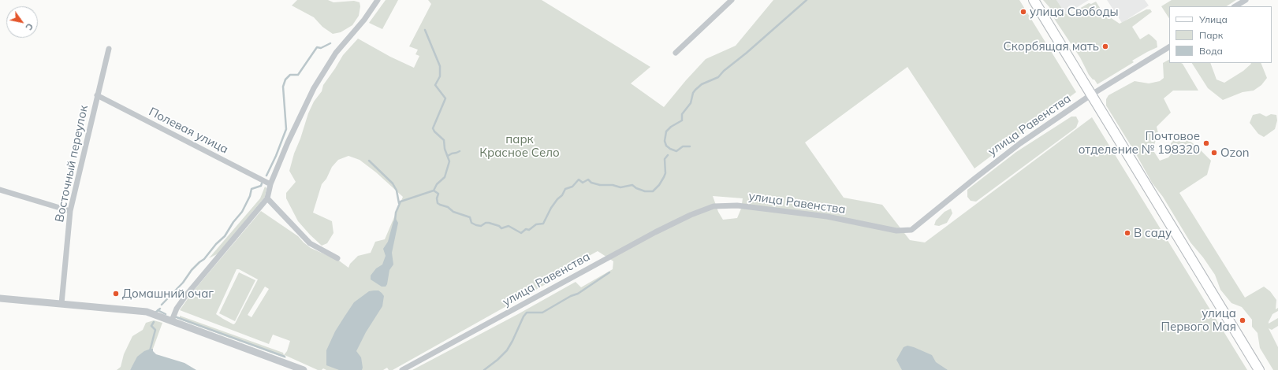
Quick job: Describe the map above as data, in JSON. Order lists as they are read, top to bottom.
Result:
{
  "streets": {
    "street": ["улица Равенства", "Полевая улица", "Восточный переулок"]
  },
  "crossings": [
    ["Полевая улица", "Восточный переулок"]
  ],
  "parks": ["парк Красное Село"],
  "places": [
    "улица Свободы",
    "Скорбящая мать",
    "Почтовое отделение № 198320",
    "Ozon",
    "В саду",
    "Домашний очаг",
    "улица Первого Мая"
  ],
  "legend": ["Улица", "Парк", "Вода"],
  "north": "bottom right"
}
